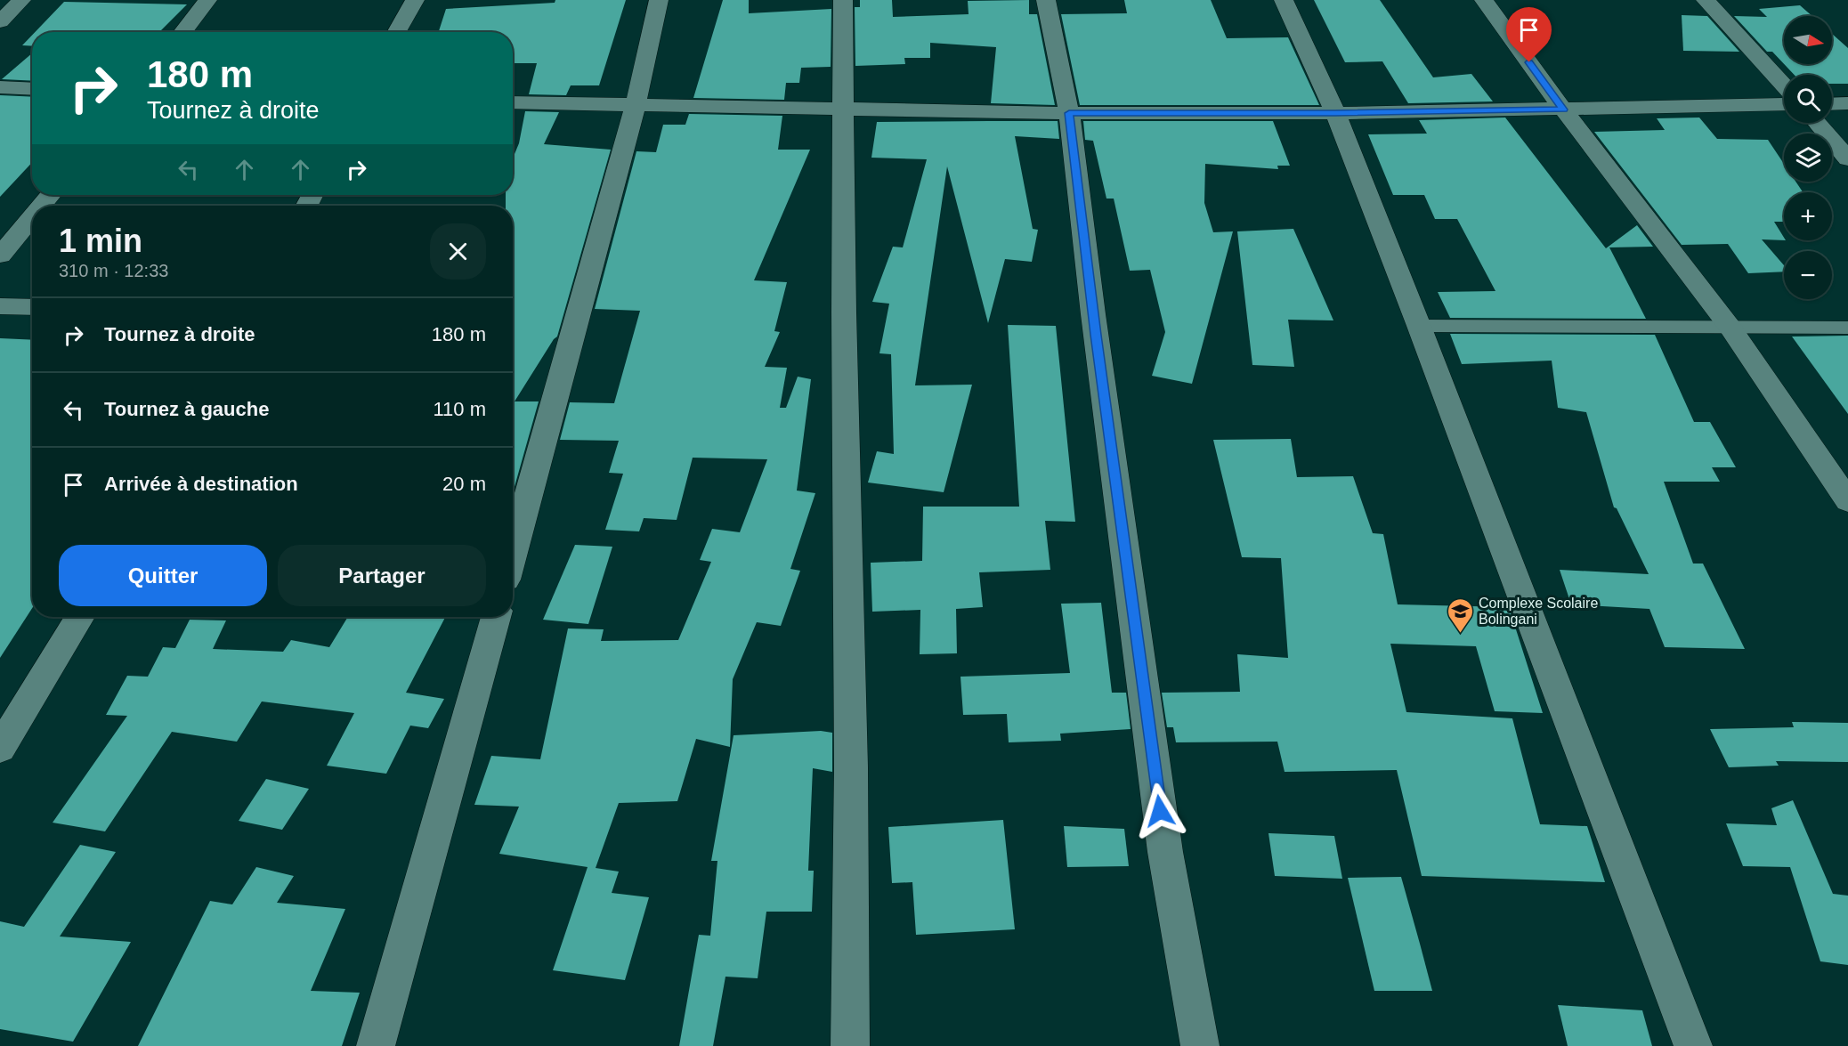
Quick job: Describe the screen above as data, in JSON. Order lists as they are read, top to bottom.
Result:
{
  "places": {
    "school or university": ["Complexe Scolaire Bolingani"]
  },
  "north": "right",
  "page": {
    "map_buttons": ["+", "−"],
    "turn": ["180 m", "Tournez à droite"],
    "heading": ["1 min", "310 m · 12:33"],
    "list": [
      {
        "name": "Tournez à droite",
        "value": "180 m"
      },
      {
        "name": "Tournez à gauche",
        "value": "110 m"
      },
      {
        "name": "Arrivée à destination",
        "value": "20 m"
      }
    ],
    "buttons": ["Quitter", "Partager"]
  }
}
